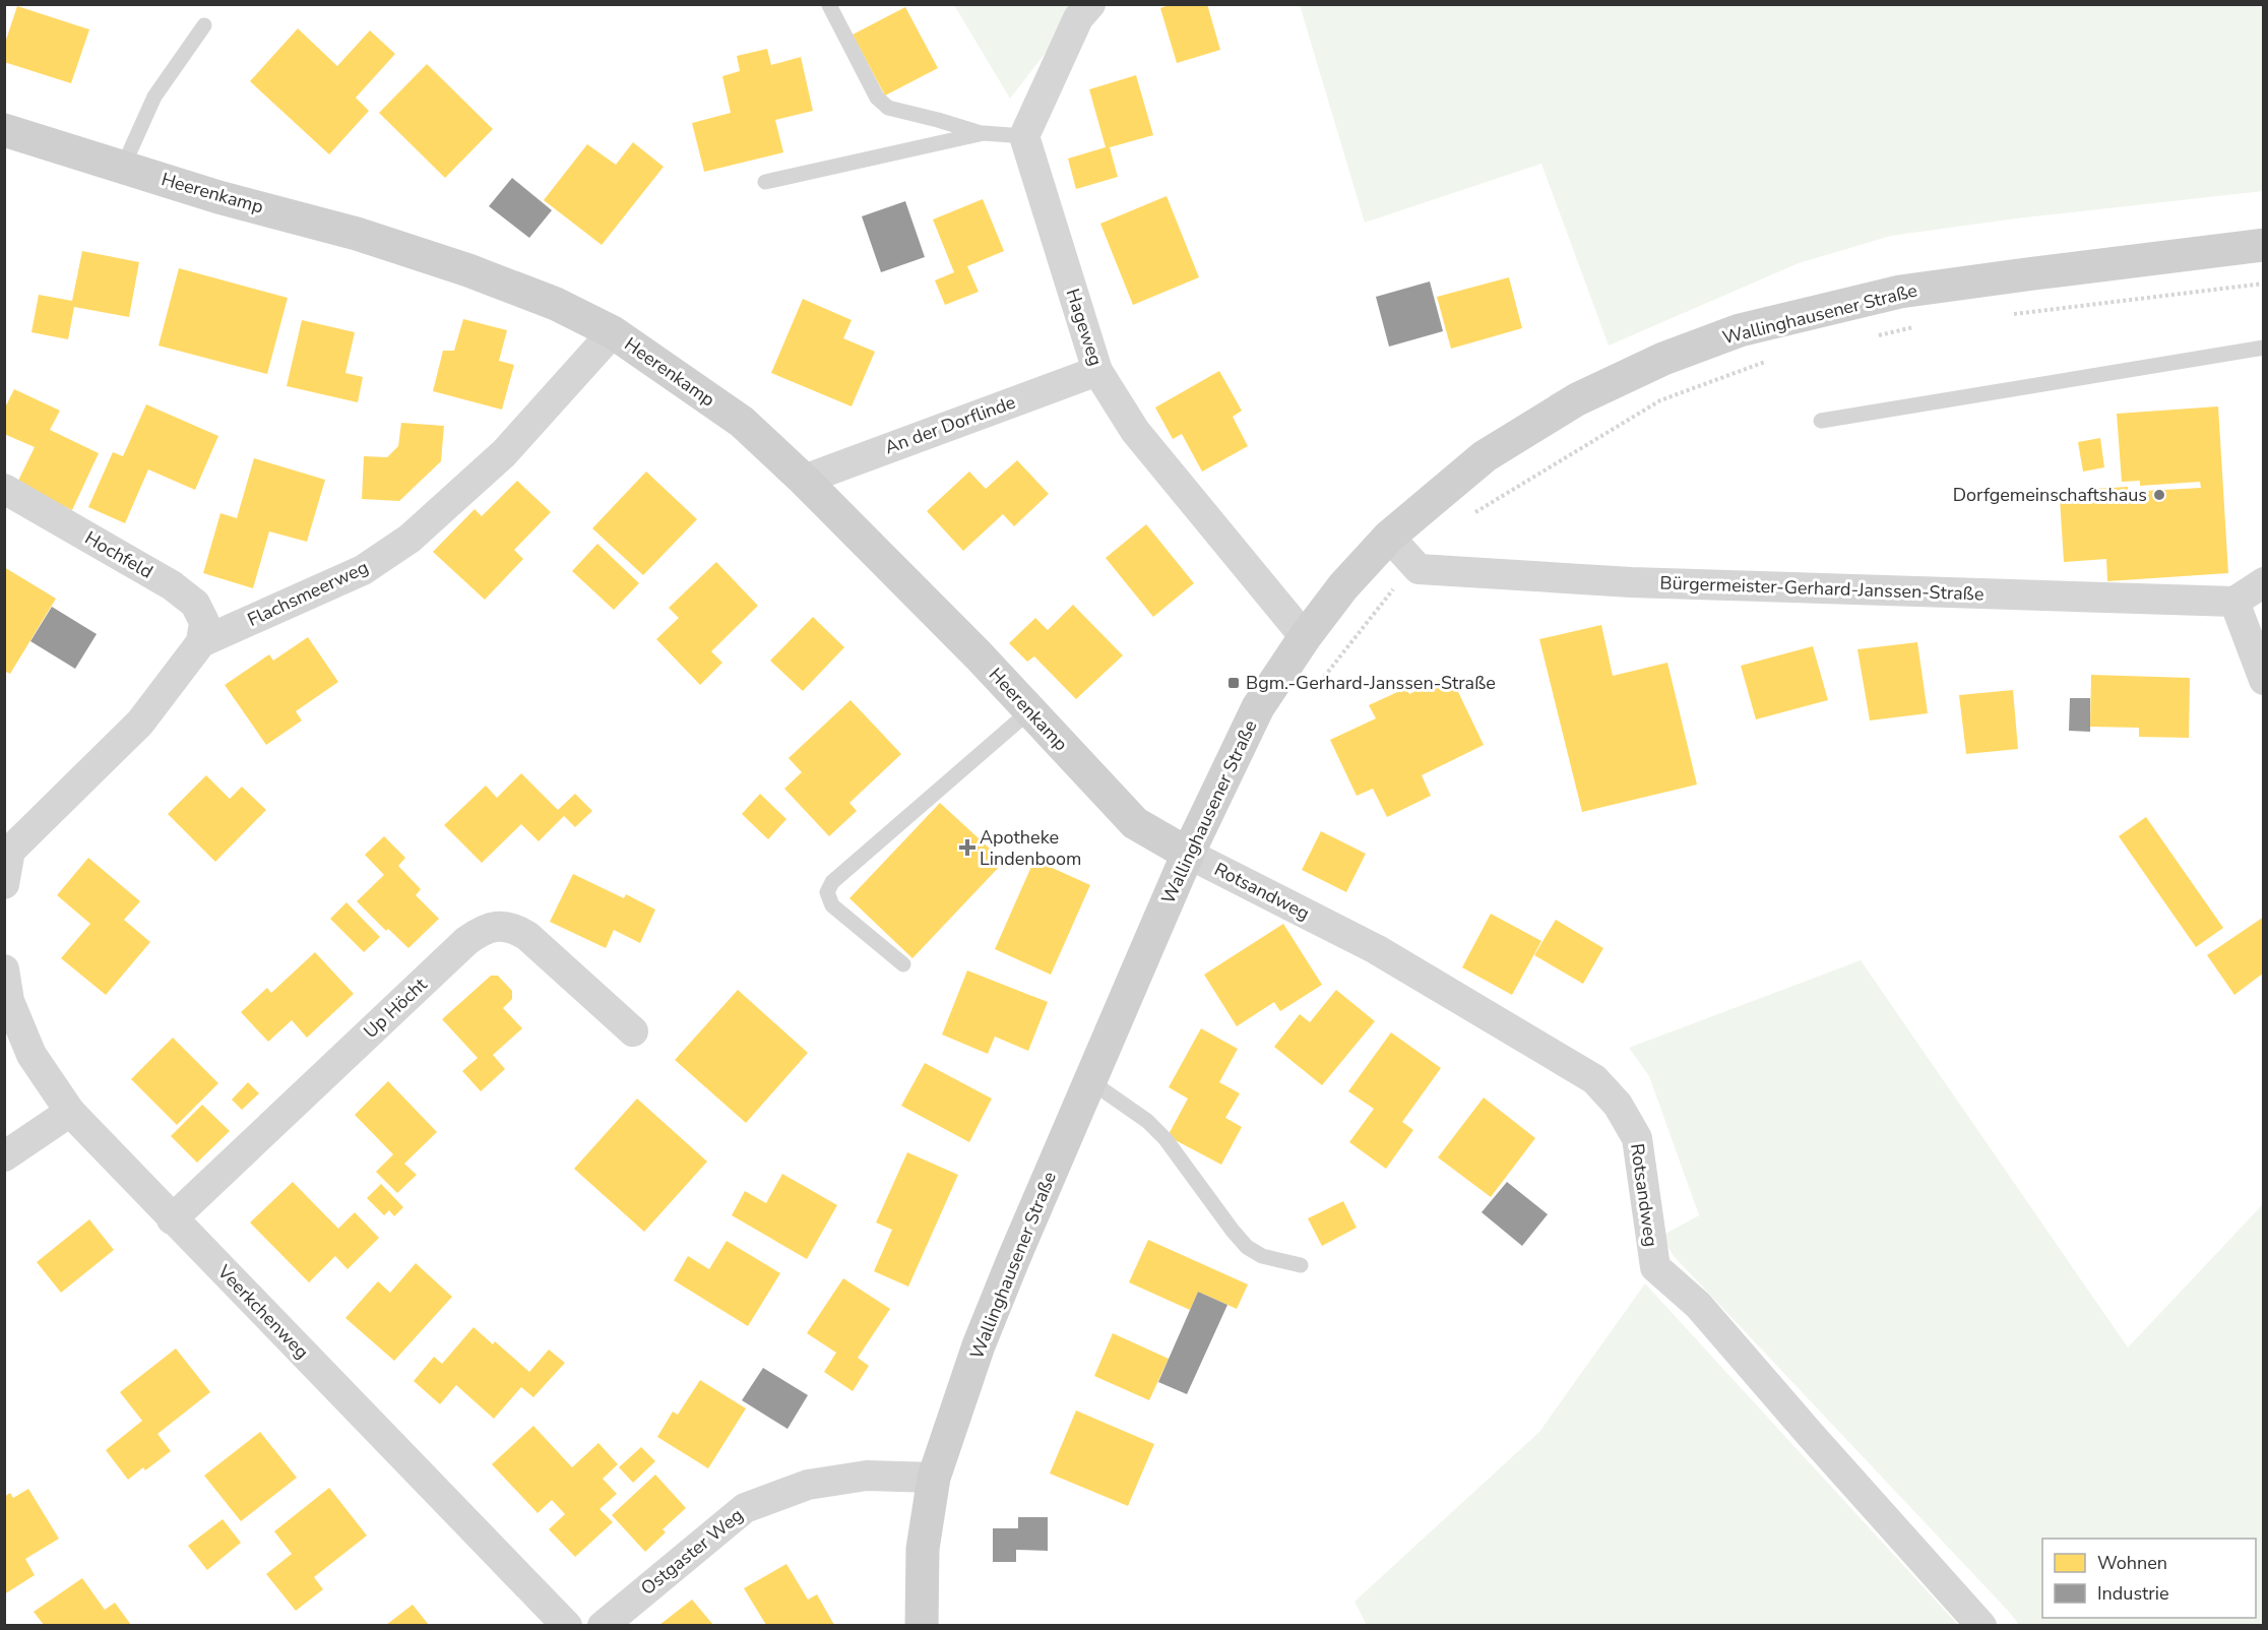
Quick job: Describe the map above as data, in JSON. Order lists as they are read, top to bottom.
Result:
{
  "streets": {
    "street": [
      "Heerenkamp",
      "Wallinghausener Straße",
      "Hageweg",
      "An der Dorflinde",
      "Hochfeld",
      "Bürgermeister-Gerhard-Janssen-Straße",
      "Flachsmeerweg",
      "Rotsandweg",
      "Up Höcht",
      "Veerkchenweg",
      "Ostgaster Weg"
    ]
  },
  "crossings": [
    ["Heerenkamp", "Wallinghausener Straße"],
    ["Heerenkamp", "An der Dorflinde"],
    ["Heerenkamp", "Flachsmeerweg"],
    ["Heerenkamp", "Rotsandweg"],
    ["Wallinghausener Straße", "Hageweg"],
    ["Wallinghausener Straße", "Rotsandweg"],
    ["Wallinghausener Straße", "Ostgaster Weg"],
    ["Hageweg", "An der Dorflinde"],
    ["Hochfeld", "Flachsmeerweg"],
    ["Up Höcht", "Veerkchenweg"]
  ],
  "places": {
    "other": ["Dorfgemeinschaftshaus"],
    "transit": ["Bgm.-Gerhard-Janssen-Straße"],
    "health": ["Apotheke Lindenboom"]
  },
  "legend": ["Wohnen", "Industrie"]
}
